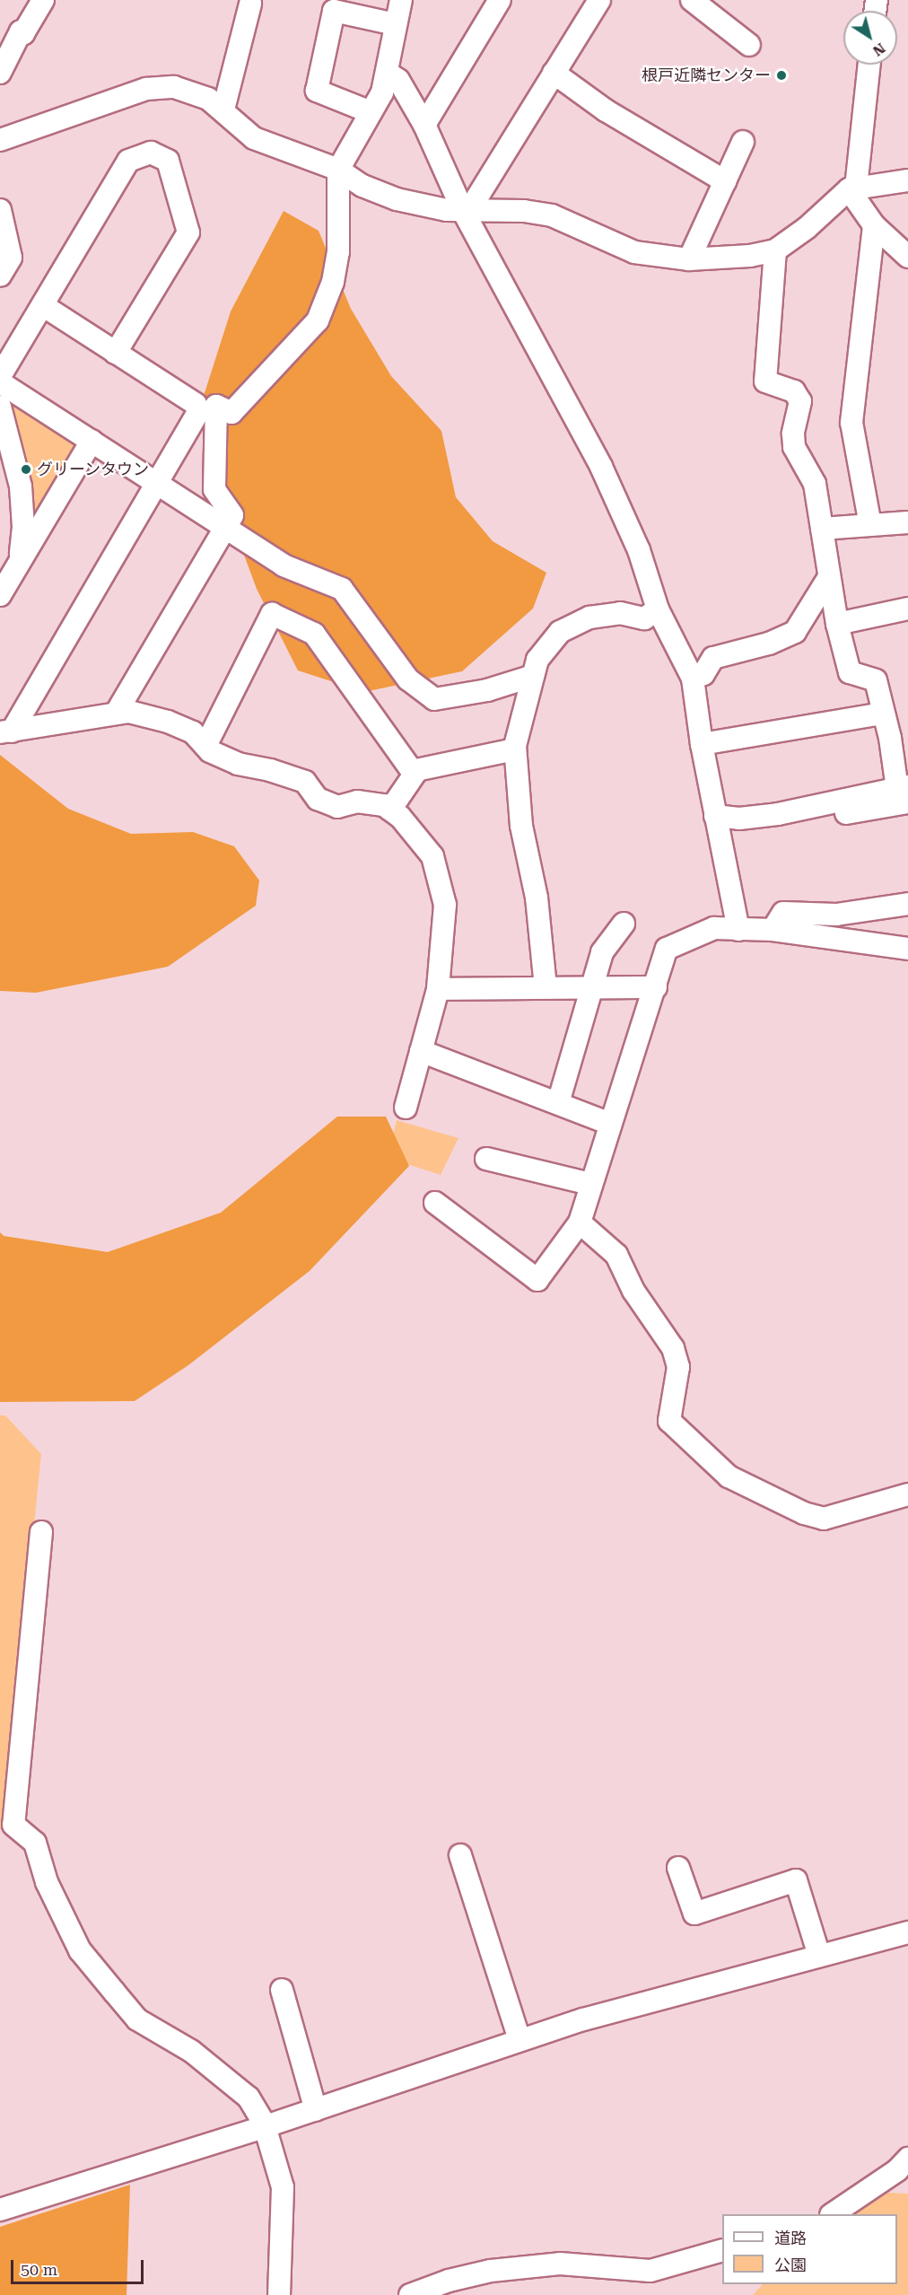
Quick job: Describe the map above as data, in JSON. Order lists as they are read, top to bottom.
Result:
{
  "places": ["根戸近隣センター", "グリーンタウン"],
  "legend": ["道路", "公園"],
  "scale_bar": "50 m",
  "north": "bottom right"
}
